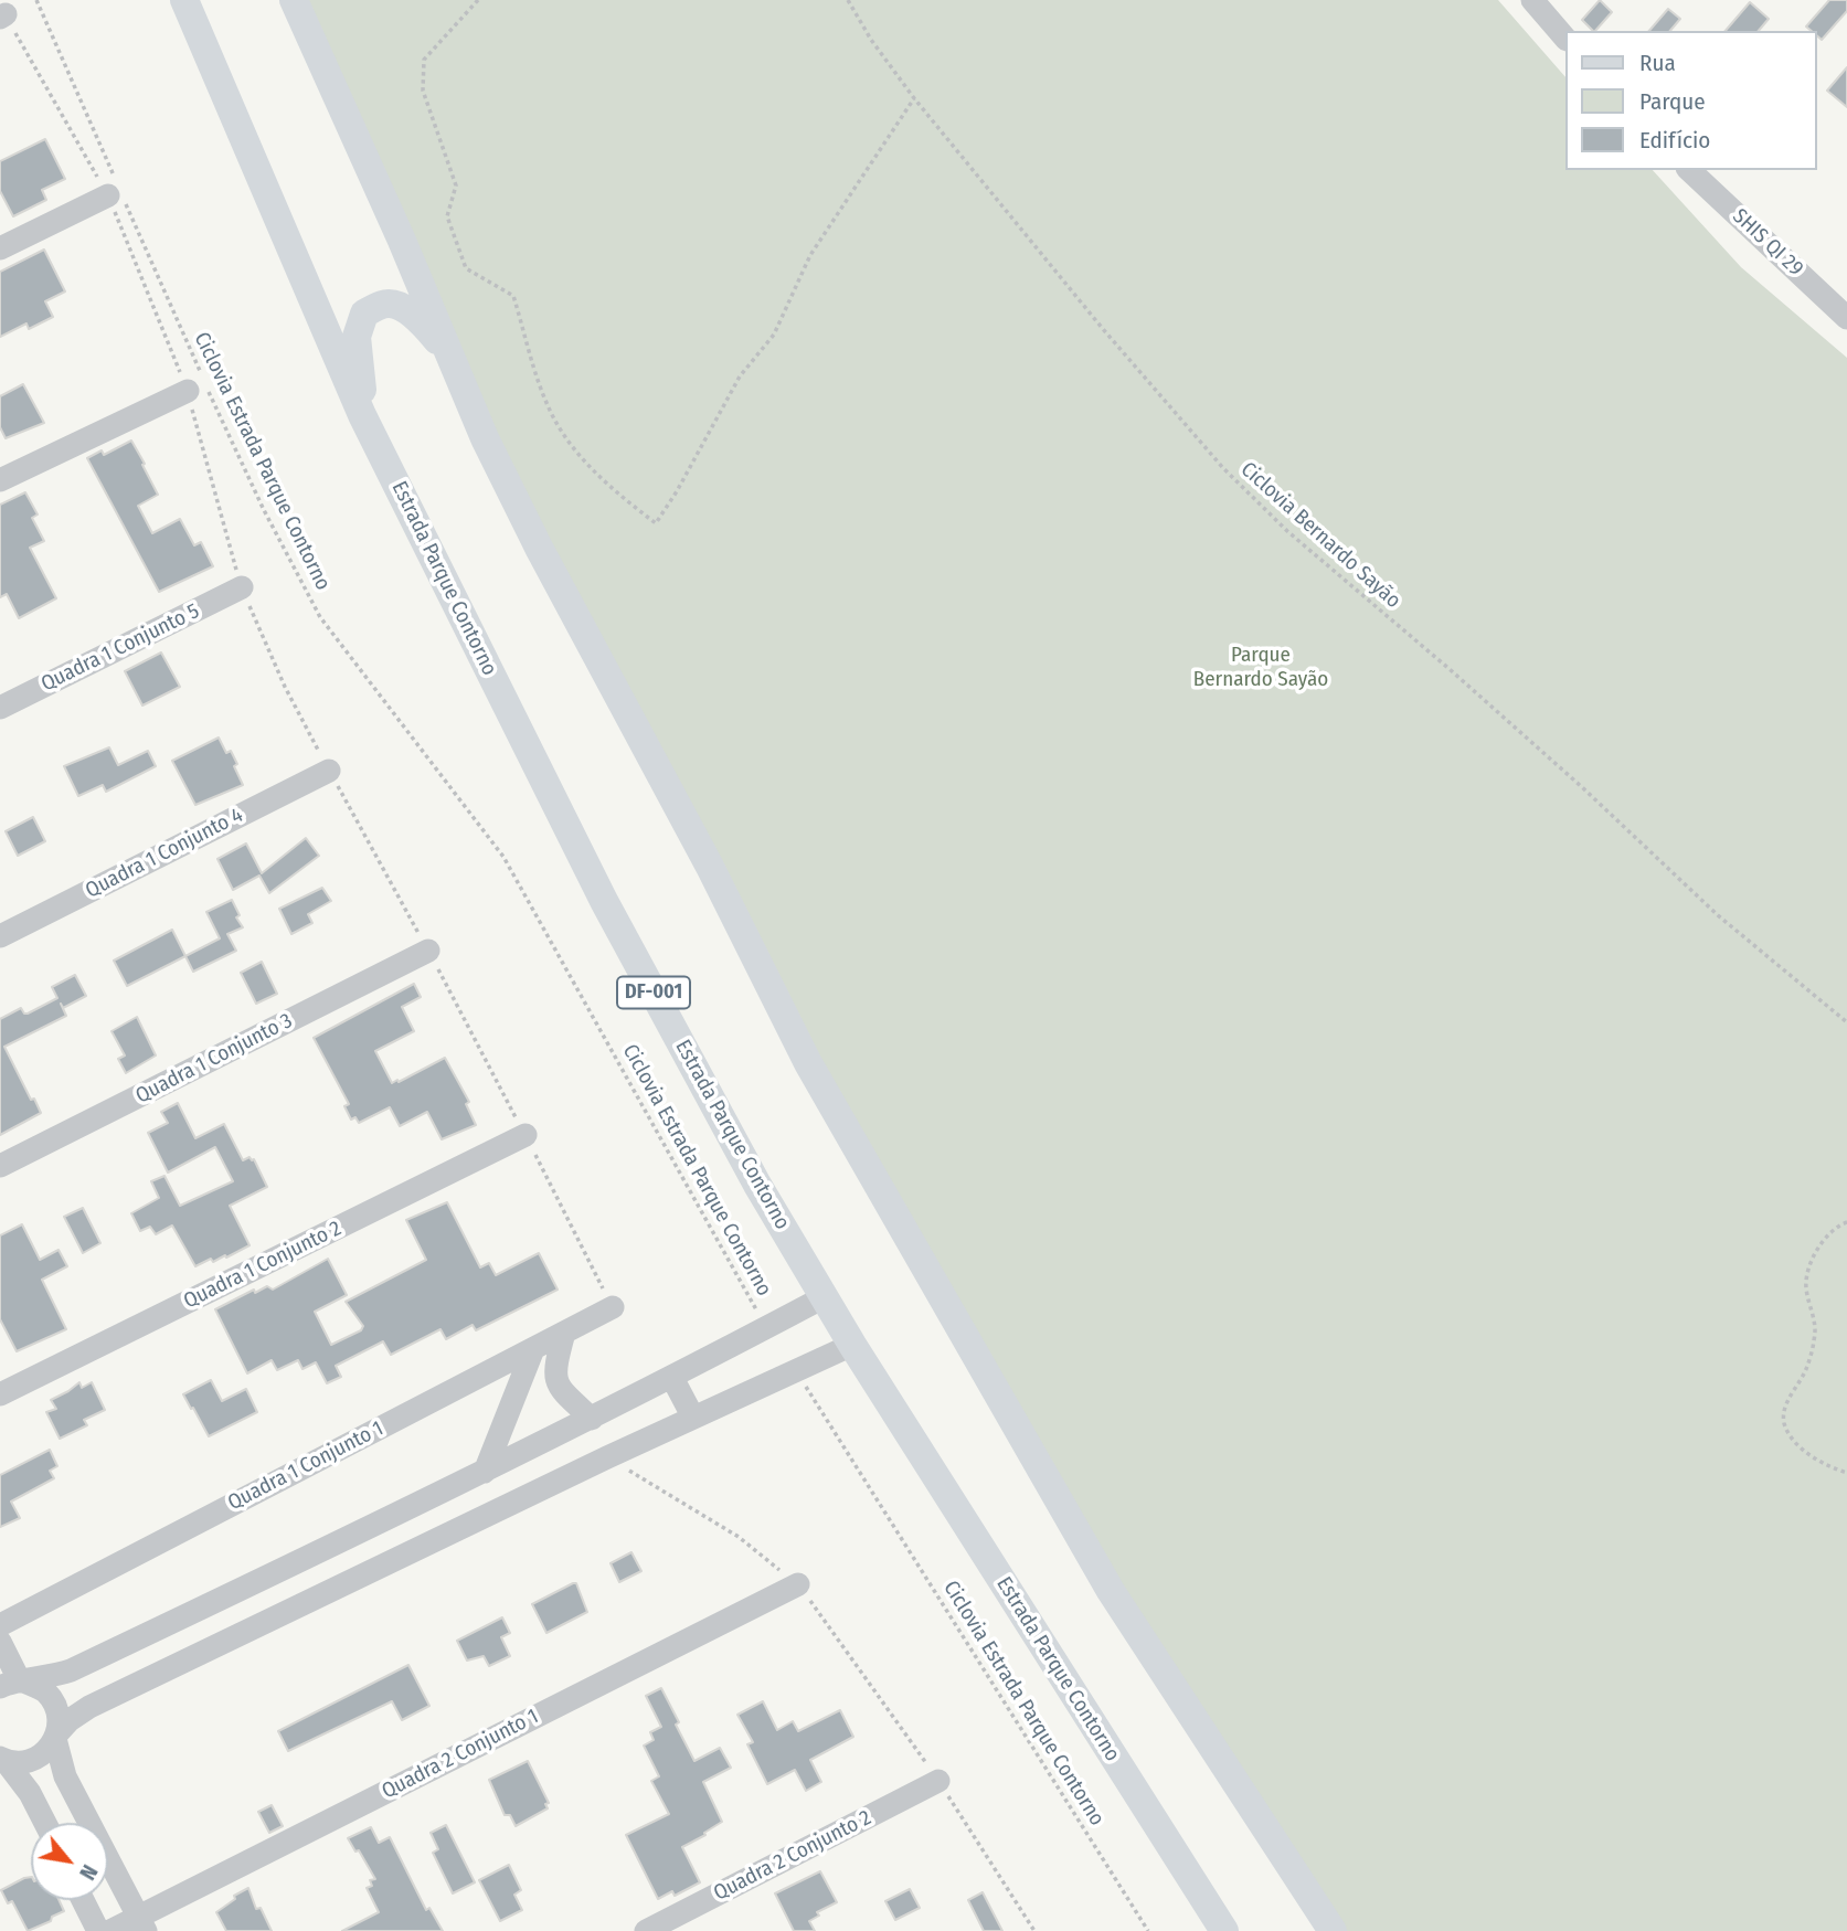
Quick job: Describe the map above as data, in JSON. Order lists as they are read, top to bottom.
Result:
{
  "streets": {
    "main road": ["Estrada Parque Contorno", "DF-001"],
    "street": [
      "SHIS QI 29",
      "Quadra 1 Conjunto 5",
      "Quadra 1 Conjunto 4",
      "Quadra 1 Conjunto 3",
      "Quadra 1 Conjunto 2",
      "Quadra 1 Conjunto 1",
      "Quadra 2 Conjunto 1",
      "Quadra 2 Conjunto 2"
    ],
    "path": ["Ciclovia Estrada Parque Contorno", "Ciclovia Bernardo Sayão"]
  },
  "parks": ["Parque Bernardo Sayão"],
  "legend": ["Rua", "Parque", "Edifício"],
  "north": "bottom right"
}
